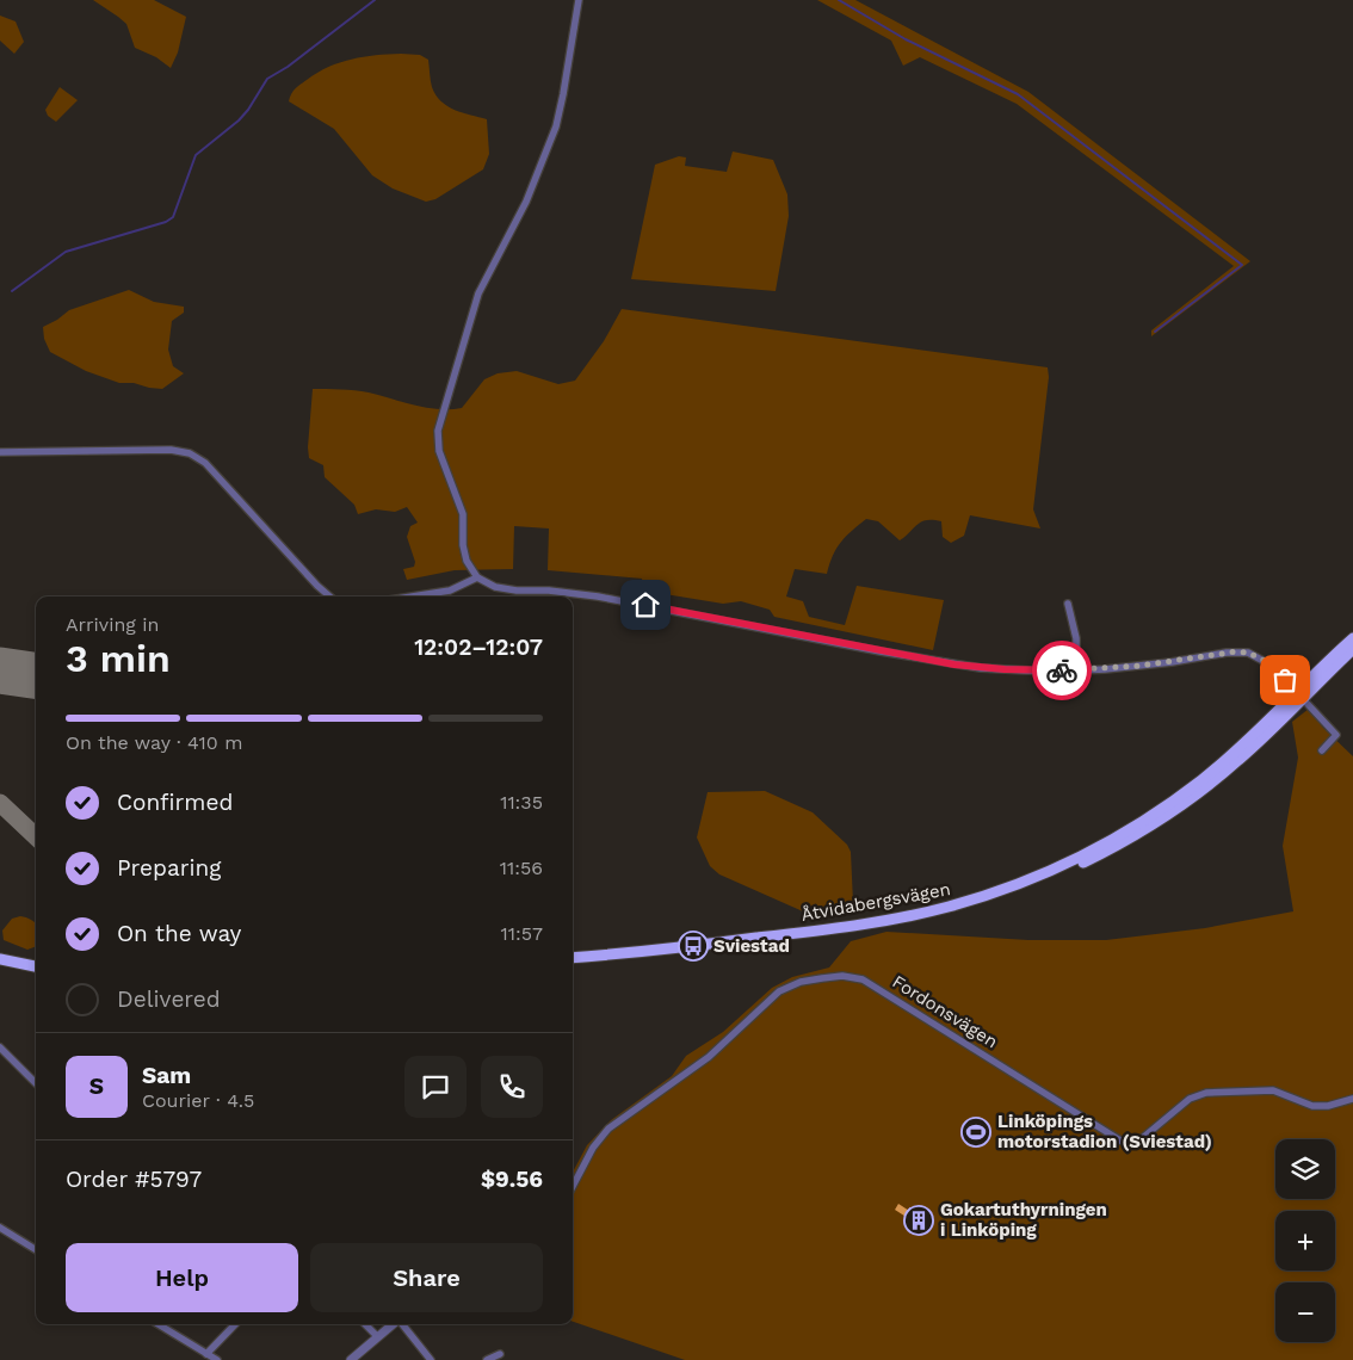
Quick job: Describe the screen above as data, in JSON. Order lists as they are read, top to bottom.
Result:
{
  "streets": {
    "main road": ["Åtvidabergsvägen"],
    "street": ["Fordonsvägen"]
  },
  "places": {
    "bus stop": ["Sviestad"],
    "sports": ["Linköpings motorstadion (Sviestad)"],
    "building": ["Gokartuthyrningen i Linköping"]
  },
  "page": {
    "heading": ["3 min", "Arriving in", "12:02–12:07"],
    "panel": [
      "Sam",
      "Courier · 4.5",
      "Order #5797",
      "$9.56"
    ],
    "bar": "On the way · 410 m",
    "list": [
      ["Confirmed", "11:35"],
      ["Preparing", "11:56"],
      ["On the way", "11:57"],
      "Delivered"
    ],
    "round": "S",
    "map_buttons": ["+", "−"],
    "buttons": ["Help", "Share"]
  }
}
